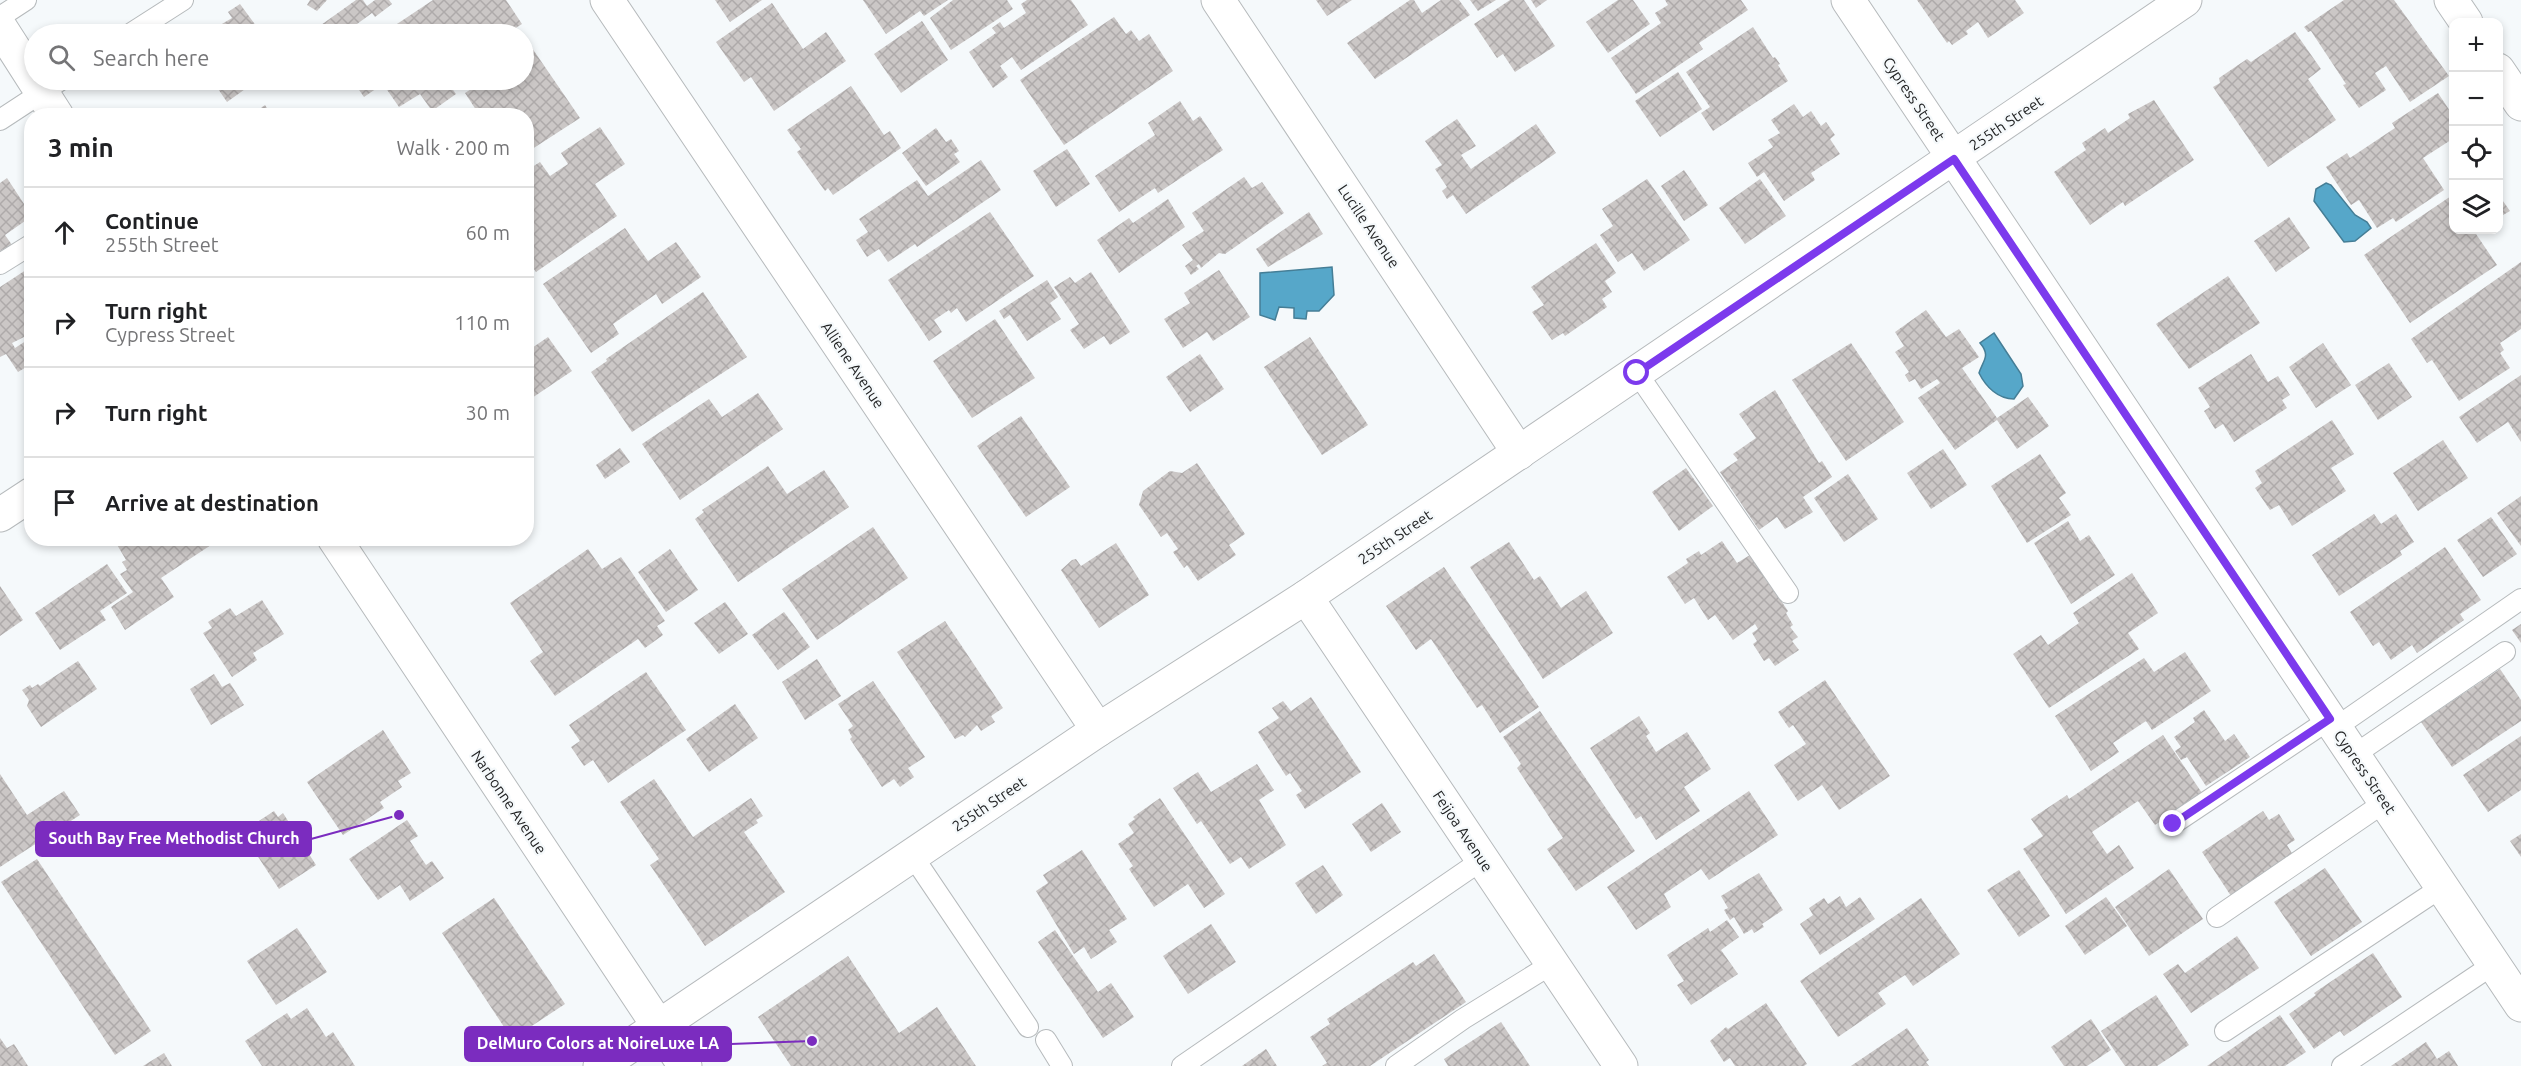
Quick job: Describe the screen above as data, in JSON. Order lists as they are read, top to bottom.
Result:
{
  "streets": {
    "street": [
      "Cypress Street",
      "255th Street",
      "Lucille Avenue",
      "Alliene Avenue",
      "Narbonne Avenue",
      "Feijoa Avenue"
    ]
  },
  "crossings": [
    ["Cypress Street", "255th Street"],
    ["255th Street", "Lucille Avenue"],
    ["255th Street", "Alliene Avenue"],
    ["255th Street", "Narbonne Avenue"],
    ["255th Street", "Feijoa Avenue"]
  ],
  "places": ["South Bay Free Methodist Church", "DelMuro Colors at NoireLuxe LA"],
  "page": {
    "map_buttons": ["+", "−"],
    "search": "Search here",
    "heading": ["3 min", "Walk · 200 m"],
    "list": [
      ["Continue", "255th Street", "60 m"],
      ["Turn right", "Cypress Street", "110 m"],
      ["Turn right", "30 m"],
      "Arrive at destination"
    ]
  }
}
